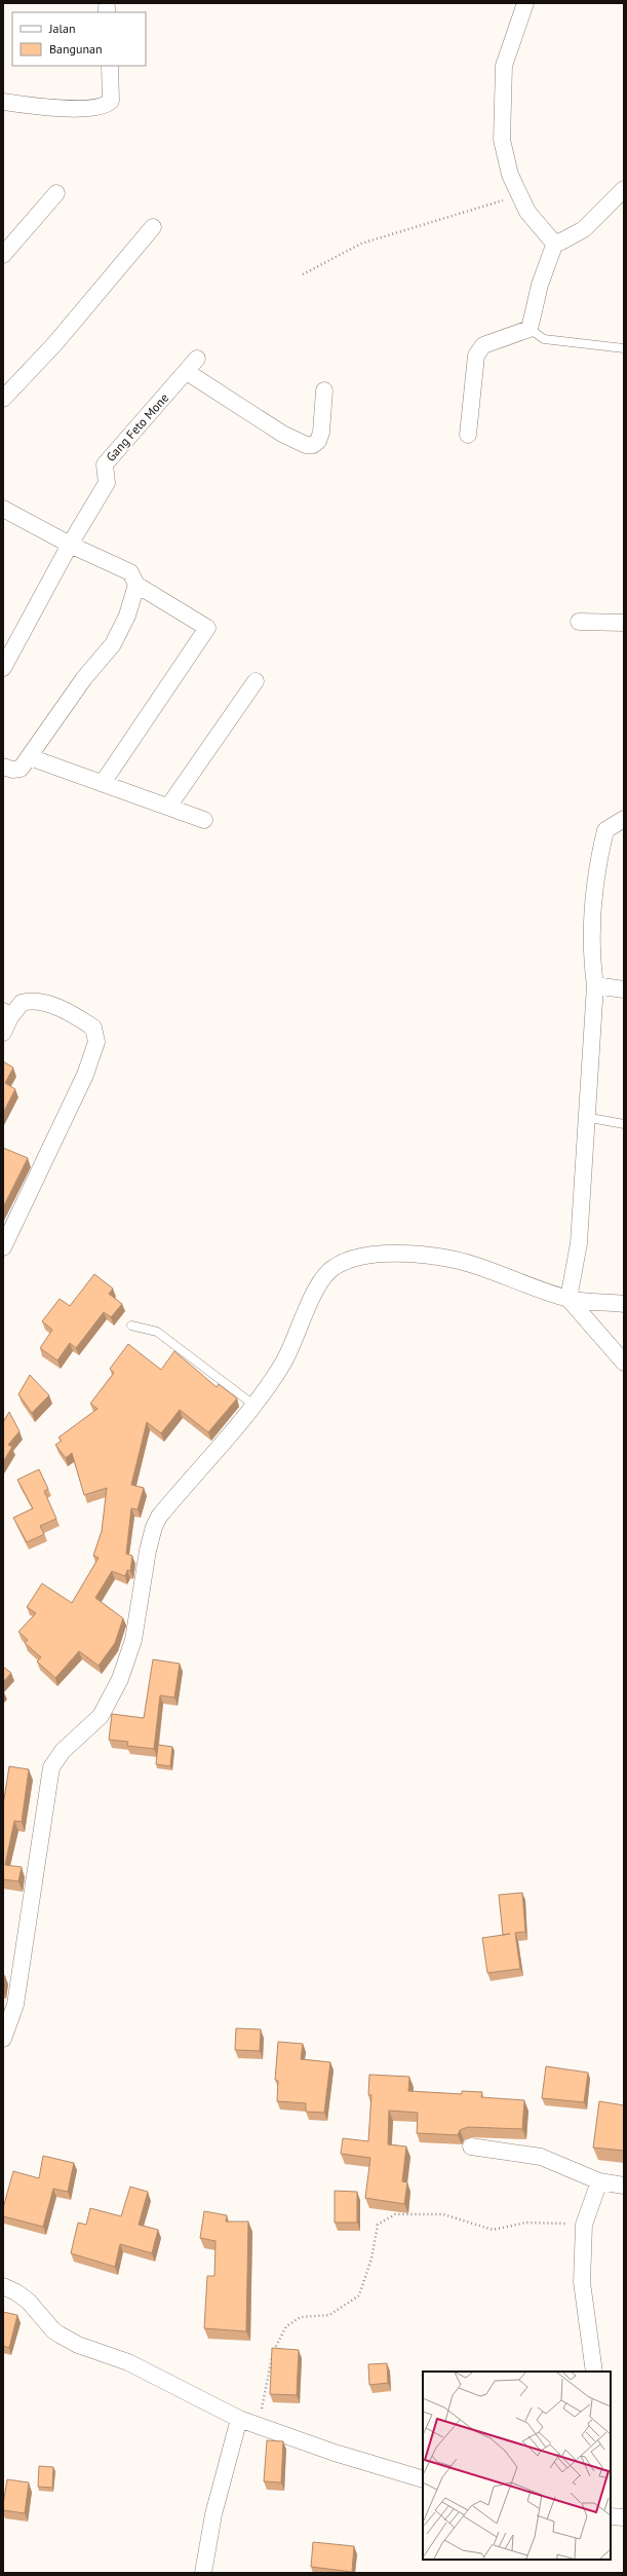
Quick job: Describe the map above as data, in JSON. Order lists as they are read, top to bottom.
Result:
{
  "streets": {
    "street": ["Gang Feto Mone"]
  },
  "legend": ["Jalan", "Bangunan"]
}
